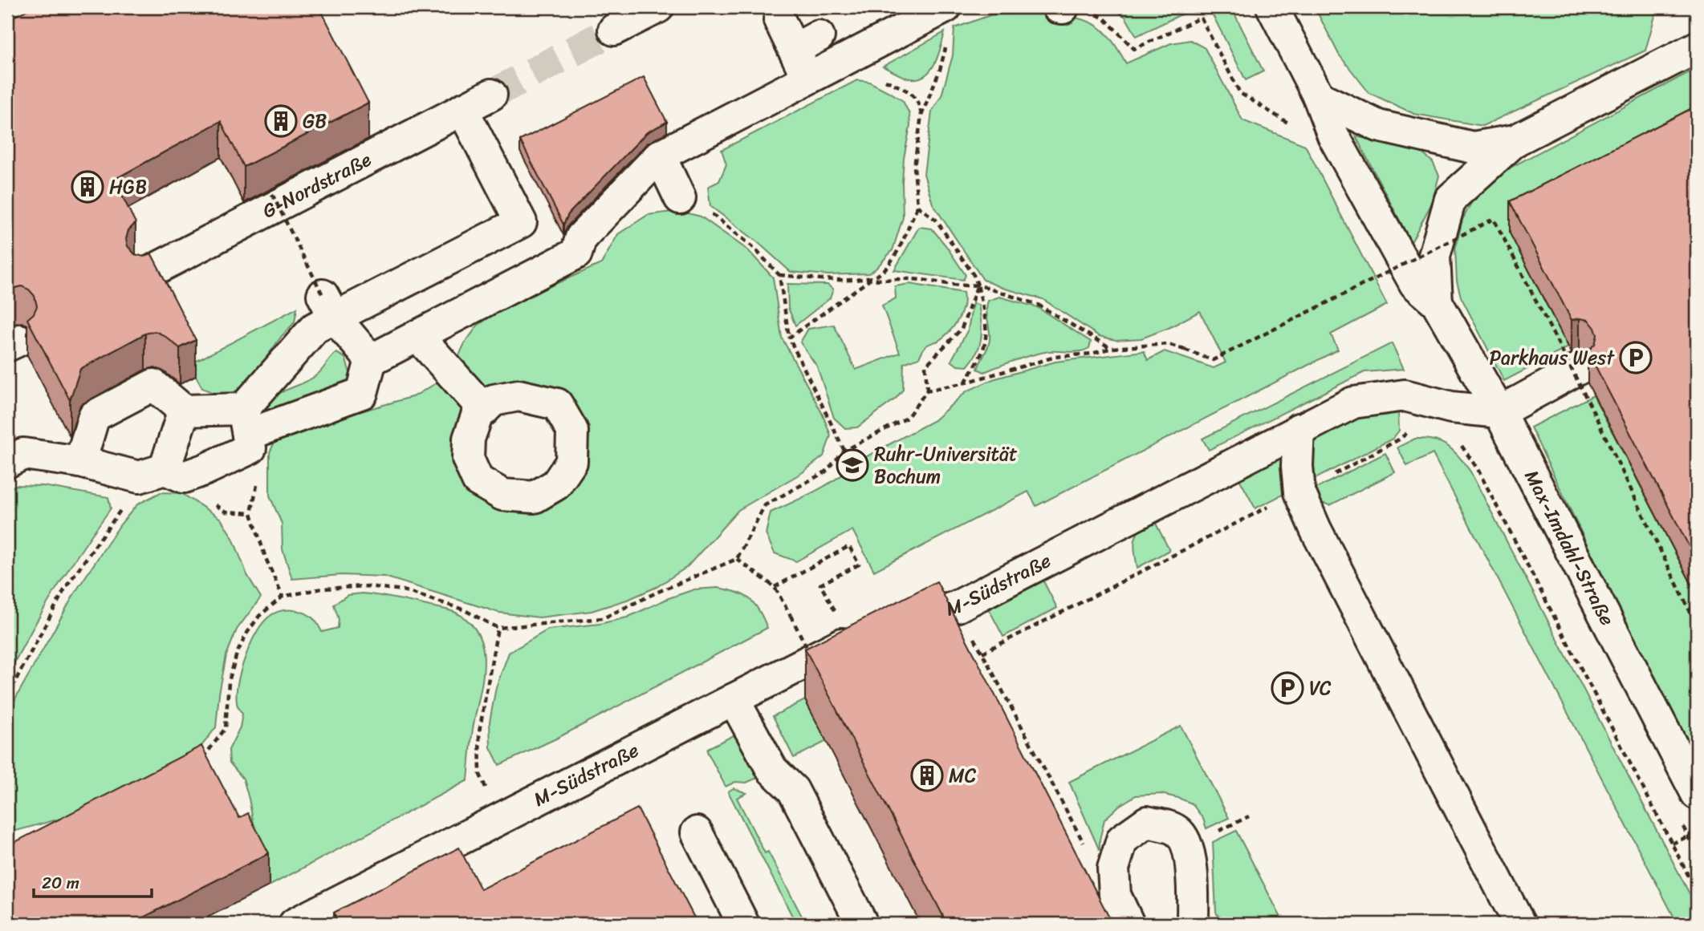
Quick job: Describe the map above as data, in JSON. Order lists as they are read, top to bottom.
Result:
{
  "streets": {
    "street": ["G-Nordstraße", "Max-Imdahl-Straße", "M-Südstraße"]
  },
  "crossings": [
    ["Max-Imdahl-Straße", "M-Südstraße"]
  ],
  "places": {
    "building": ["GB", "HGB", "MC"],
    "parking": ["Parkhaus West", "VC"],
    "school or university": ["Ruhr-Universität Bochum"]
  },
  "scale_bar": "20 m"
}
